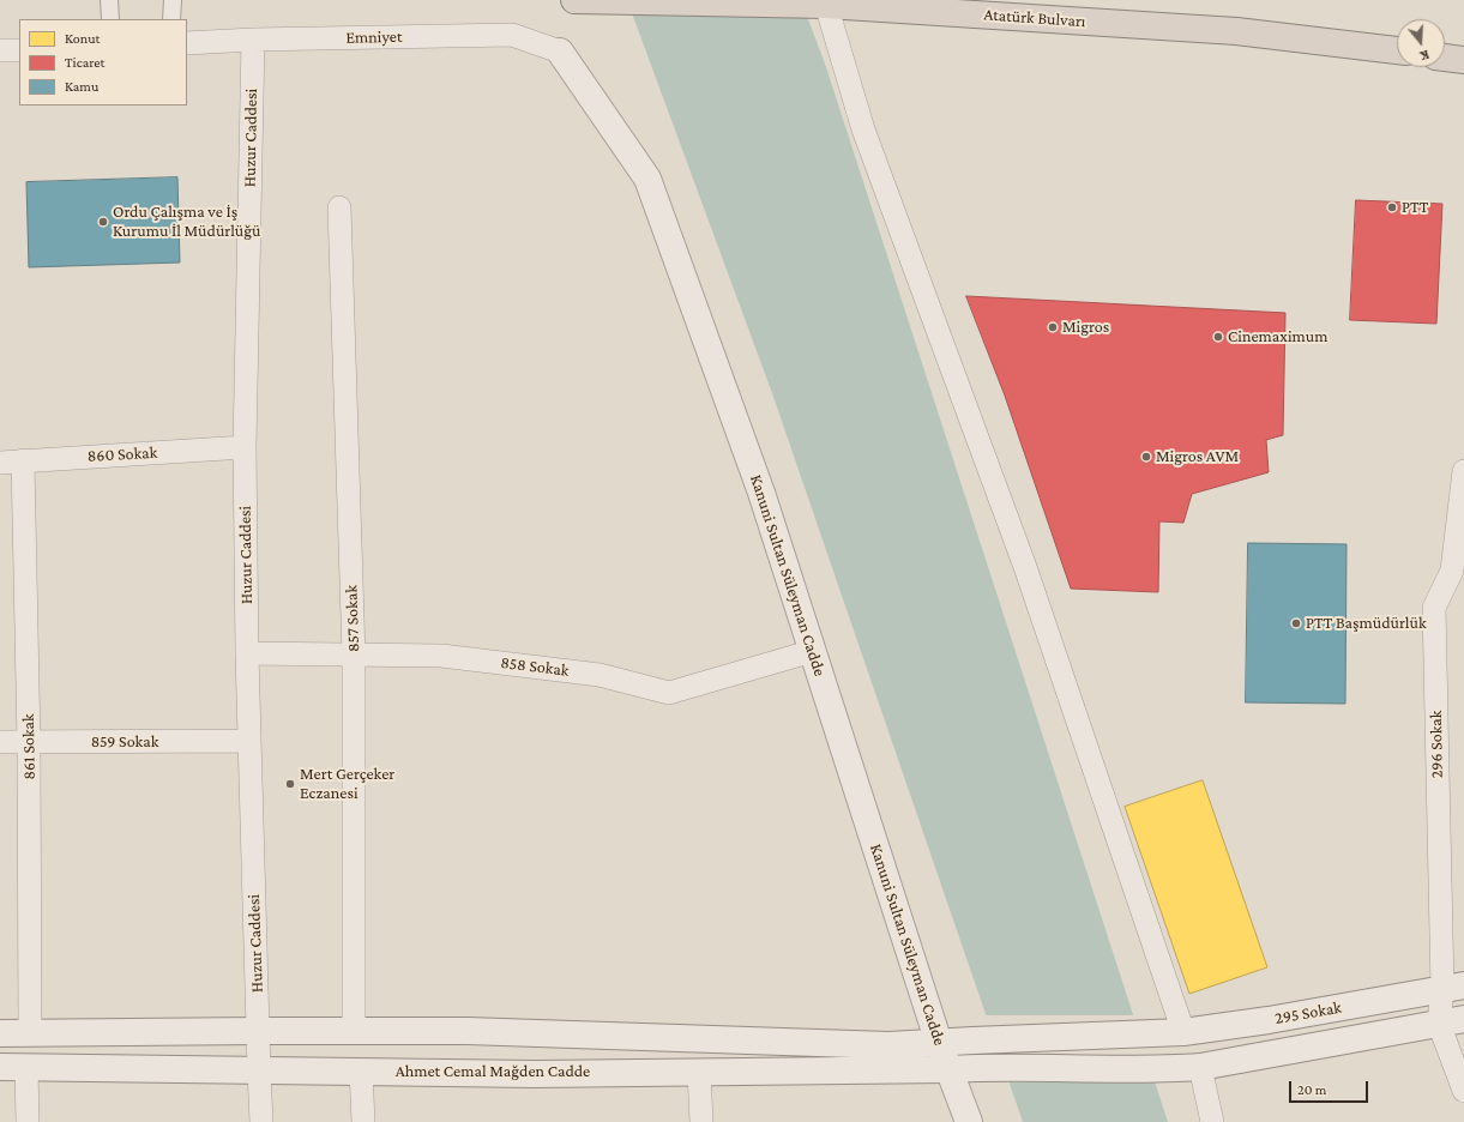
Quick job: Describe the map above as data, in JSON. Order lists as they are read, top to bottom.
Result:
{
  "streets": {
    "highway": ["Atatürk Bulvarı"],
    "main road": ["Kanuni Sultan Süleyman Cadde", "295 Sokak", "Ahmet Cemal Mağden Cadde"],
    "street": [
      "Emniyet",
      "Huzur Caddesi",
      "860 Sokak",
      "857 Sokak",
      "858 Sokak",
      "859 Sokak",
      "296 Sokak",
      "861 Sokak"
    ]
  },
  "crossings": [
    ["Emniyet", "Huzur Caddesi"],
    ["Emniyet", "Kanuni Sultan Süleyman Cadde"],
    ["Huzur Caddesi", "860 Sokak"],
    ["Huzur Caddesi", "858 Sokak"],
    ["Huzur Caddesi", "859 Sokak"],
    ["Huzur Caddesi", "Ahmet Cemal Mağden Cadde"],
    ["860 Sokak", "861 Sokak"],
    ["Kanuni Sultan Süleyman Cadde", "858 Sokak"],
    ["Kanuni Sultan Süleyman Cadde", "295 Sokak"],
    ["Kanuni Sultan Süleyman Cadde", "Ahmet Cemal Mağden Cadde"],
    ["857 Sokak", "858 Sokak"],
    ["859 Sokak", "861 Sokak"],
    ["296 Sokak", "295 Sokak"],
    ["295 Sokak", "Ahmet Cemal Mağden Cadde"]
  ],
  "places": [
    "PTT",
    "Ordu Çalışma ve İş Kurumu İl Müdürlüğü",
    "Migros",
    "Cinemaximum",
    "Migros AVM",
    "PTT Başmüdürlük",
    "Mert Gerçeker Eczanesi"
  ],
  "legend": ["Konut", "Ticaret", "Kamu"],
  "scale_bar": "20 m",
  "north": "bottom"
}
